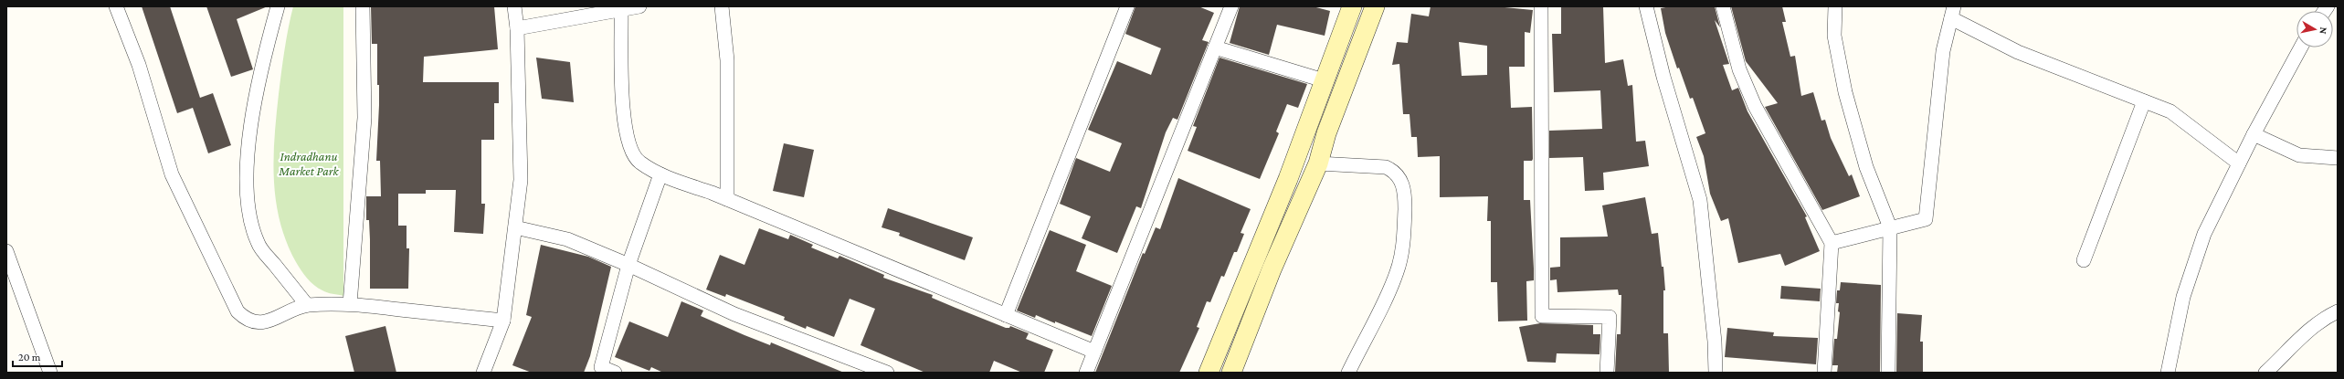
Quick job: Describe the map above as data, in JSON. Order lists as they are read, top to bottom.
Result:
{
  "parks": ["Indradhanu Market Park"],
  "scale_bar": "20 m",
  "north": "right"
}
